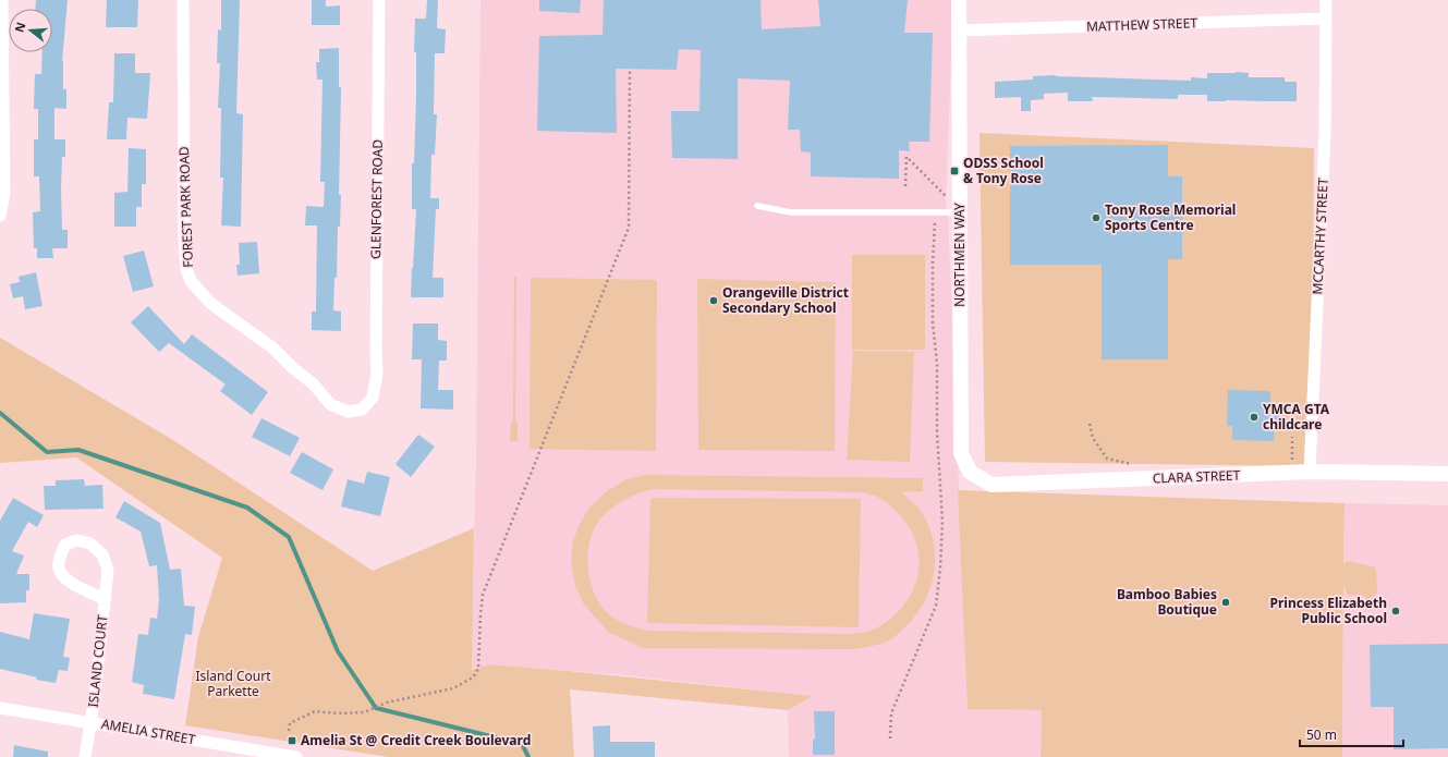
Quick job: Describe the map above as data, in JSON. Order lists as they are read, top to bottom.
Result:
{
  "streets": {
    "street": [
      "MATTHEW STREET",
      "GLENFOREST ROAD",
      "FOREST PARK ROAD",
      "MCCARTHY STREET",
      "NORTHMEN WAY",
      "CLARA STREET",
      "ISLAND COURT",
      "AMELIA STREET"
    ]
  },
  "crossings": [
    ["MATTHEW STREET", "MCCARTHY STREET"],
    ["MATTHEW STREET", "NORTHMEN WAY"],
    ["GLENFOREST ROAD", "FOREST PARK ROAD"],
    ["MCCARTHY STREET", "CLARA STREET"],
    ["NORTHMEN WAY", "CLARA STREET"],
    ["ISLAND COURT", "AMELIA STREET"]
  ],
  "parks": ["Island Court Parkette"],
  "places": {
    "transit": ["ODSS School & Tony Rose", "Amelia St @ Credit Creek Boulevard"],
    "other": [
      "Tony Rose Memorial Sports Centre",
      "Orangeville District Secondary School",
      "YMCA GTA childcare",
      "Bamboo Babies Boutique",
      "Princess Elizabeth Public School"
    ]
  },
  "scale_bar": "50 m",
  "north": "left"
}
